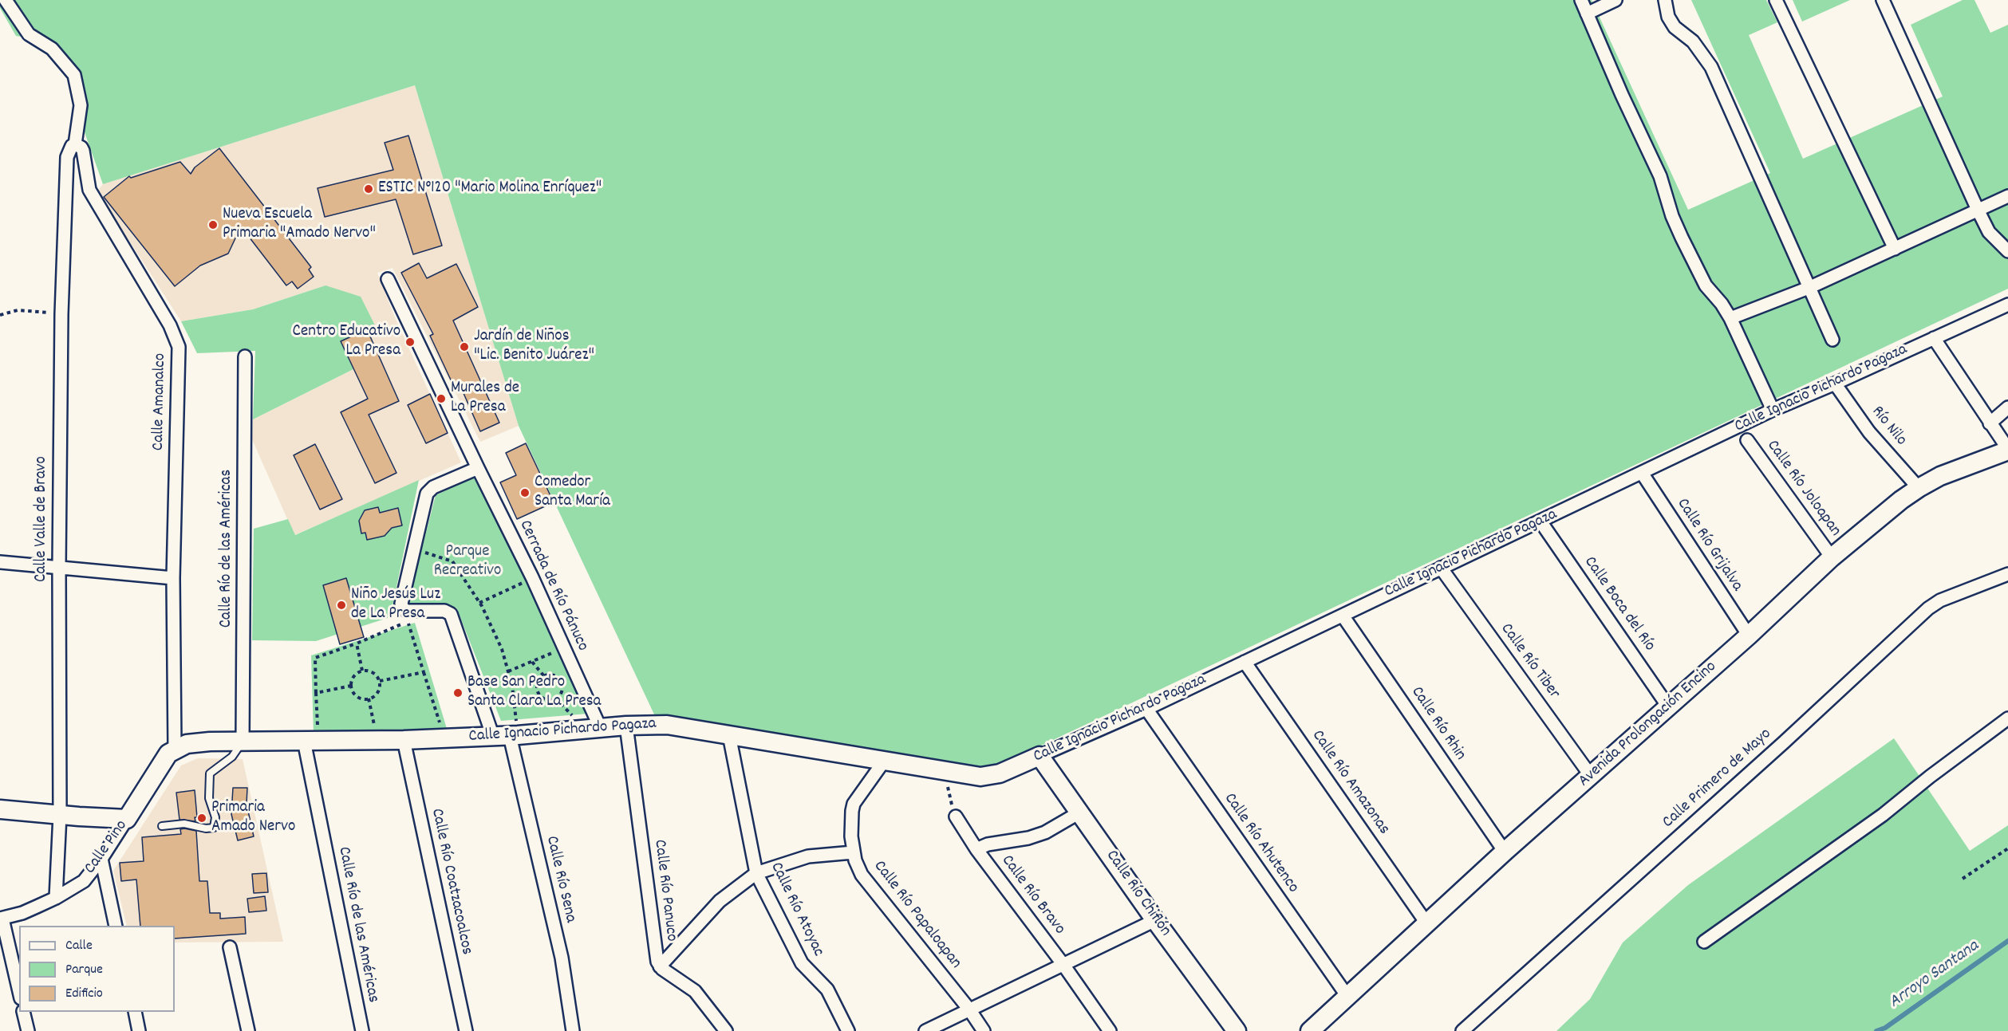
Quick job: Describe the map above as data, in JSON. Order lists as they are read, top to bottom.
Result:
{
  "streets": {
    "street": [
      "Calle Ignacio Pichardo Pagaza",
      "Calle Amanalco",
      "Río Nilo",
      "Calle Río Joloapan",
      "Calle Valle de Bravo",
      "Calle Río Grijalva",
      "Calle Río de las Américas",
      "Cerrada de Río Pánuco",
      "Calle Boca del Río",
      "Calle Río Tiber",
      "Calle Río Rhin",
      "Avenida Prolongación Encino",
      "Calle Primero de Mayo",
      "Calle Río Amazonas",
      "Calle Río Ahutenco",
      "Calle Pino",
      "Calle Río Sena",
      "Calle Río Coatzacoalcos",
      "Calle Río Panuco",
      "Calle Río Chiflón",
      "Calle Río Bravo",
      "Calle Río Atoyac",
      "Calle Río Papaloapan"
    ]
  },
  "crossings": [
    ["Calle Ignacio Pichardo Pagaza", "Calle Amanalco"],
    ["Calle Ignacio Pichardo Pagaza", "Río Nilo"],
    ["Calle Ignacio Pichardo Pagaza", "Calle Río Grijalva"],
    ["Calle Ignacio Pichardo Pagaza", "Calle Río de las Américas"],
    ["Calle Ignacio Pichardo Pagaza", "Cerrada de Río Pánuco"],
    ["Calle Ignacio Pichardo Pagaza", "Calle Boca del Río"],
    ["Calle Ignacio Pichardo Pagaza", "Calle Río Tiber"],
    ["Calle Ignacio Pichardo Pagaza", "Calle Río Rhin"],
    ["Calle Ignacio Pichardo Pagaza", "Calle Río Amazonas"],
    ["Calle Ignacio Pichardo Pagaza", "Calle Río Ahutenco"],
    ["Calle Ignacio Pichardo Pagaza", "Calle Pino"],
    ["Calle Ignacio Pichardo Pagaza", "Calle Río Sena"],
    ["Calle Ignacio Pichardo Pagaza", "Calle Río Coatzacoalcos"],
    ["Calle Ignacio Pichardo Pagaza", "Calle Río Panuco"],
    ["Calle Ignacio Pichardo Pagaza", "Calle Río Chiflón"],
    ["Calle Ignacio Pichardo Pagaza", "Calle Río Atoyac"],
    ["Calle Ignacio Pichardo Pagaza", "Calle Río Papaloapan"],
    ["Calle Amanalco", "Calle Valle de Bravo"],
    ["Calle Amanalco", "Calle Pino"],
    ["Río Nilo", "Avenida Prolongación Encino"],
    ["Calle Río Joloapan", "Avenida Prolongación Encino"],
    ["Calle Valle de Bravo", "Calle Pino"],
    ["Calle Río Grijalva", "Avenida Prolongación Encino"],
    ["Calle Boca del Río", "Avenida Prolongación Encino"],
    ["Calle Río Tiber", "Avenida Prolongación Encino"],
    ["Calle Río Rhin", "Avenida Prolongación Encino"],
    ["Avenida Prolongación Encino", "Calle Río Amazonas"],
    ["Avenida Prolongación Encino", "Calle Río Ahutenco"]
  ],
  "water": ["Arroyo Santana"],
  "parks": ["Parque Recreativo"],
  "places": [
    "ESTIC N°120 \"Mario Molina Enríquez\"",
    "Nueva Escuela Primaria \"Amado Nervo\"",
    "Centro Educativo La Presa",
    "Jardín de Niños \"Lic. Benito Juárez\"",
    "Murales de La Presa",
    "Comedor Santa María",
    "Niño Jesús Luz de La Presa",
    "Base San Pedro Santa Clara La Presa",
    "Primaria Amado Nervo"
  ],
  "legend": ["Calle", "Parque", "Edificio"]
}
